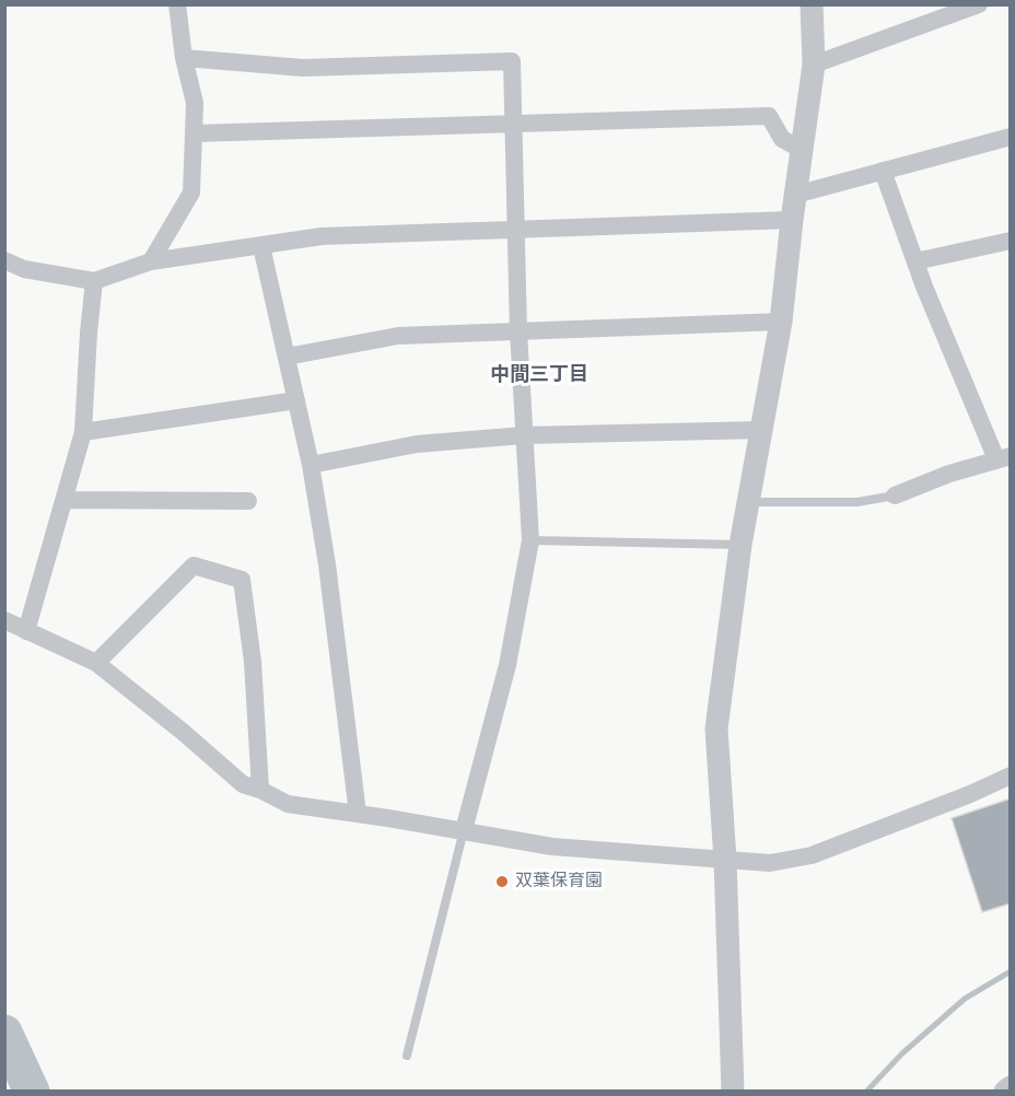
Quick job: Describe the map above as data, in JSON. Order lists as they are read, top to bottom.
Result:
{
  "districts": ["中間三丁目"],
  "places": ["双葉保育園"]
}
